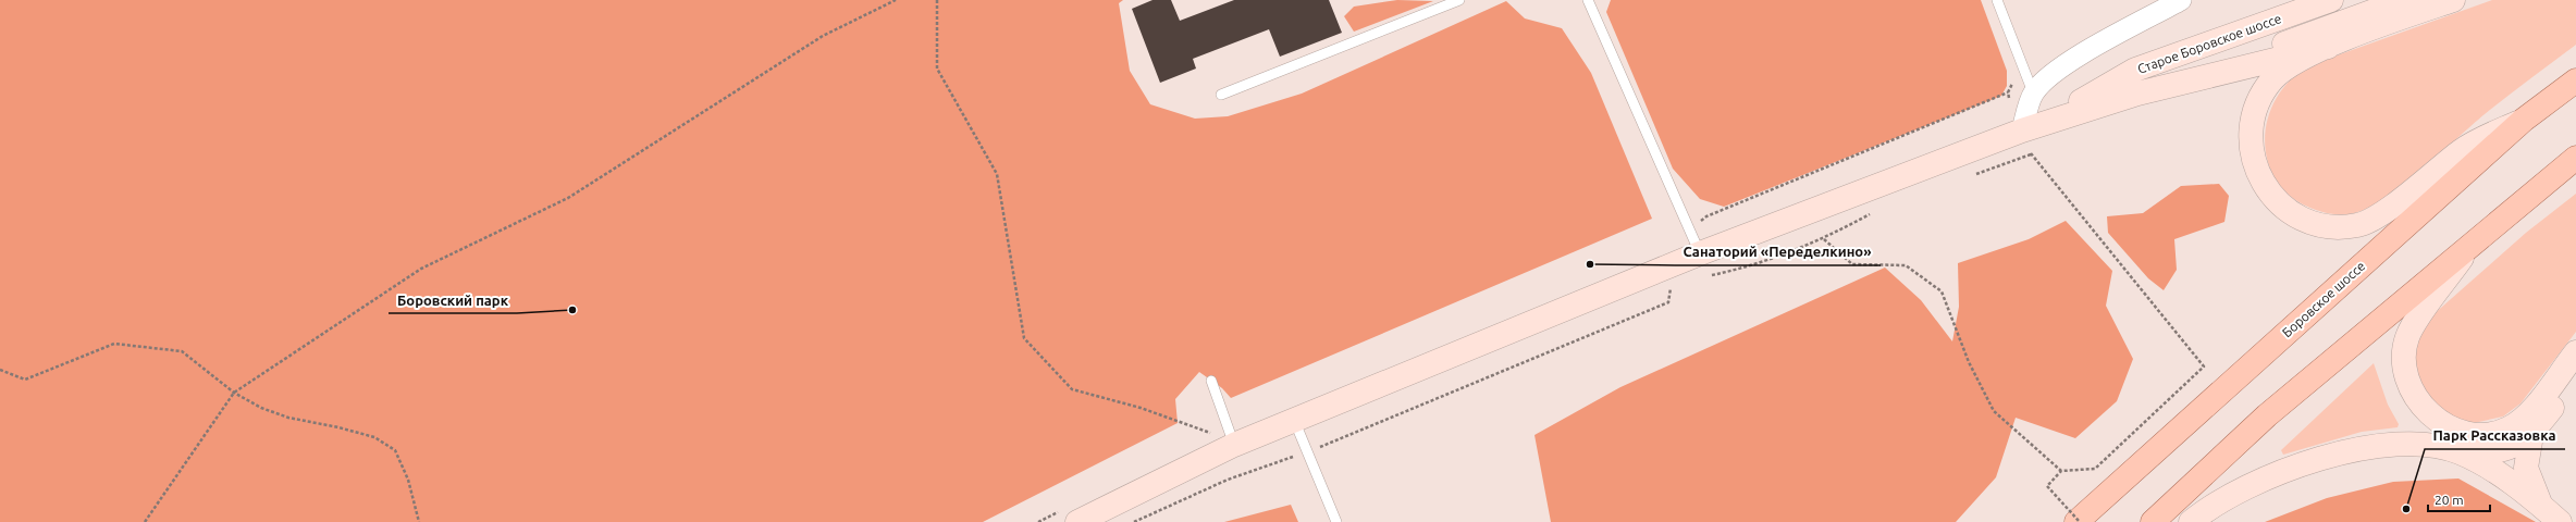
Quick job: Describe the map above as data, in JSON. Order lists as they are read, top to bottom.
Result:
{
  "streets": {
    "main road": ["Боровское шоссе"],
    "street": ["Старое Боровское шоссе"]
  },
  "places": ["Санаторий «Переделкино»", "Боровский парк", "Парк Рассказовка"],
  "scale_bar": "20 m"
}
